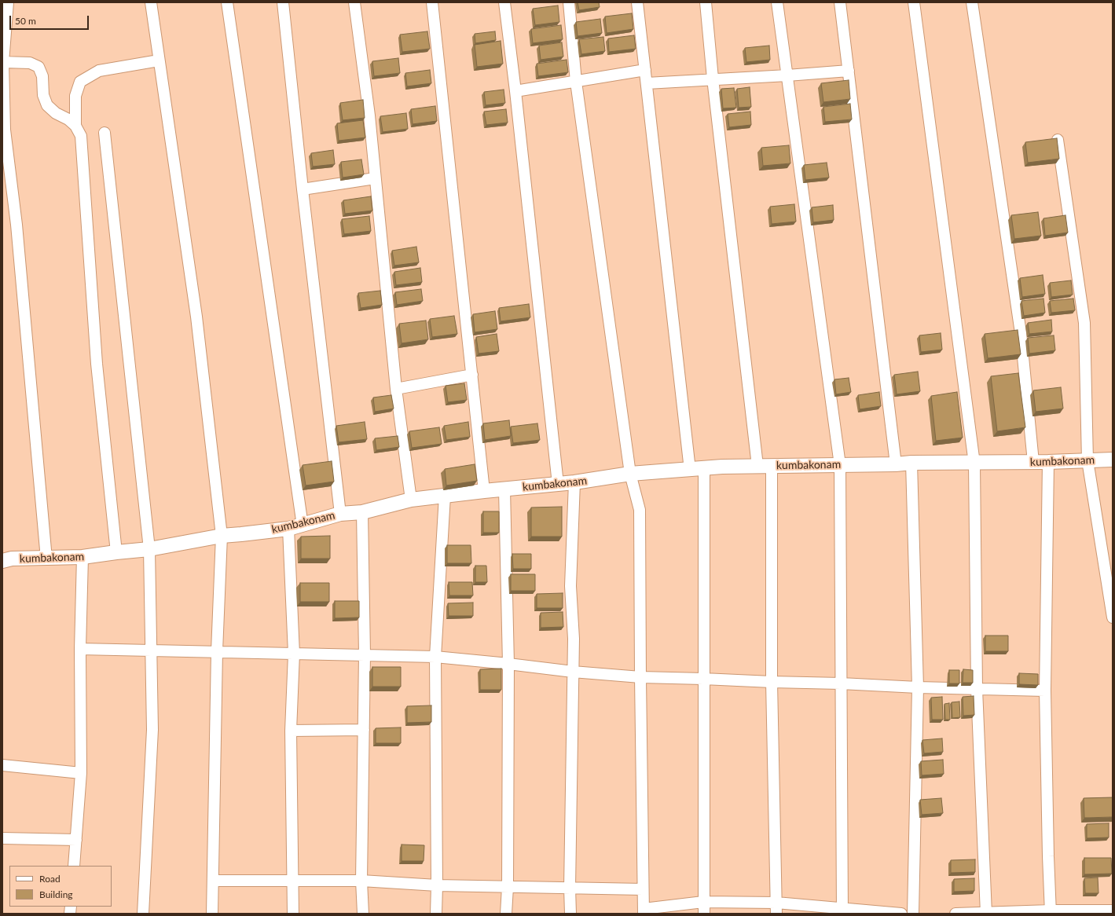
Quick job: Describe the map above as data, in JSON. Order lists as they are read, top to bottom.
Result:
{
  "streets": {
    "street": ["kumbakonam"]
  },
  "legend": ["Road", "Building"],
  "scale_bar": "50 m"
}
